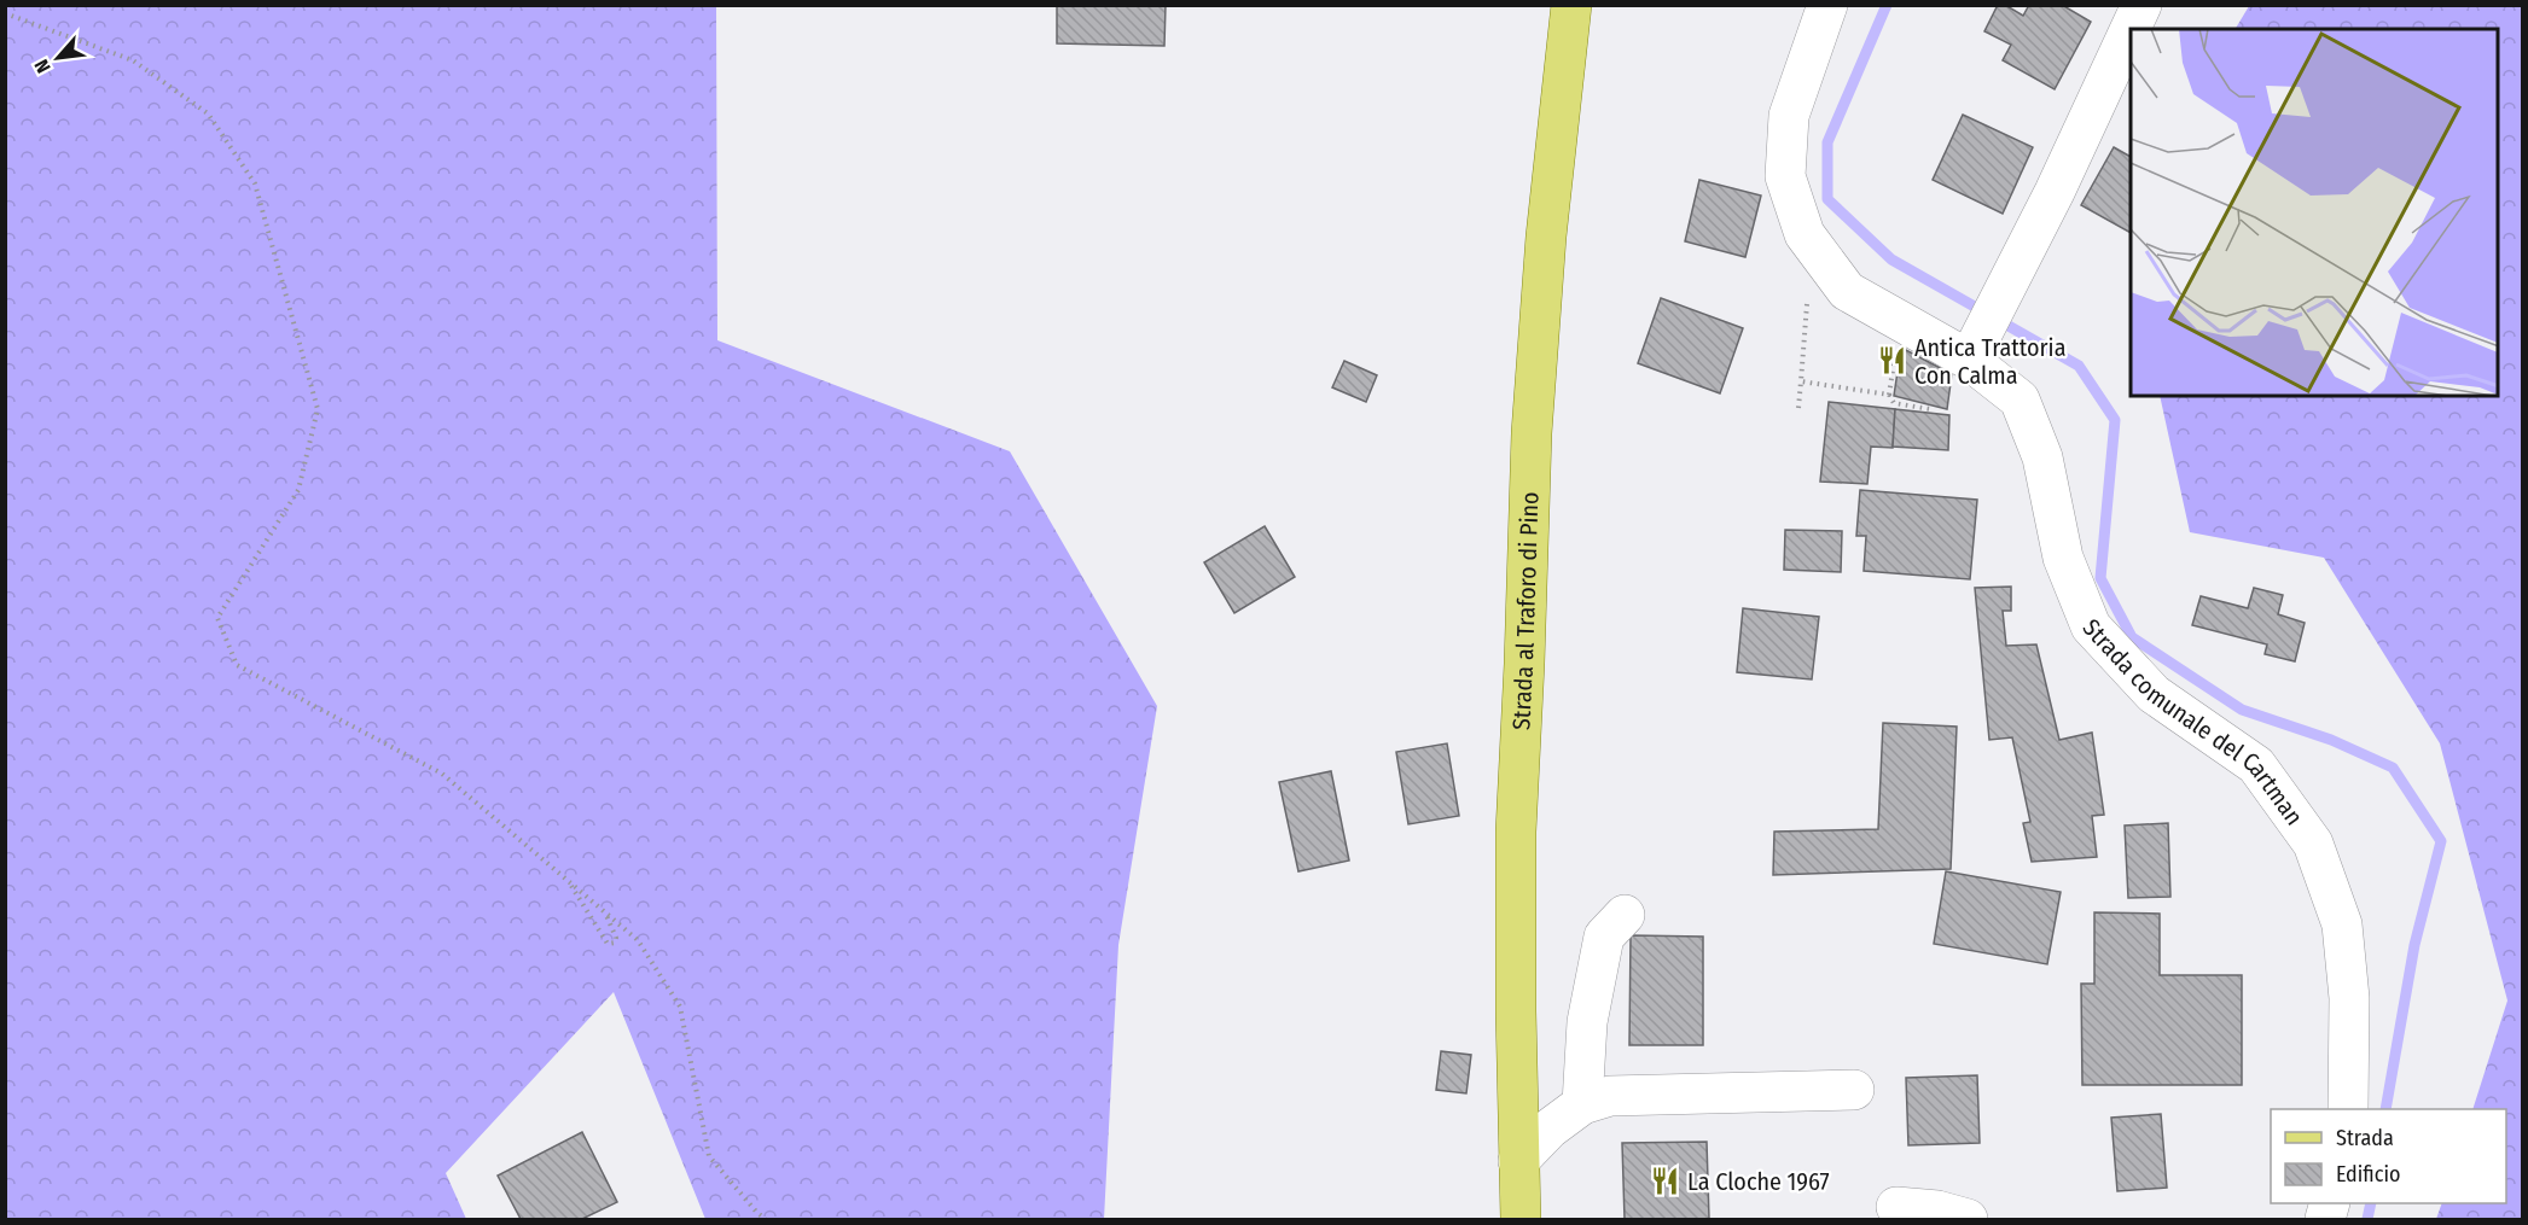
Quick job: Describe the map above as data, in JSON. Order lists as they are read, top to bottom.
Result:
{
  "streets": {
    "main road": ["Strada al Traforo di Pino"],
    "street": ["Strada comunale del Cartman"]
  },
  "places": {
    "restaurant": ["Antica Trattoria Con Calma", "La Cloche 1967"]
  },
  "legend": ["Strada", "Edificio"],
  "north": "bottom left"
}
